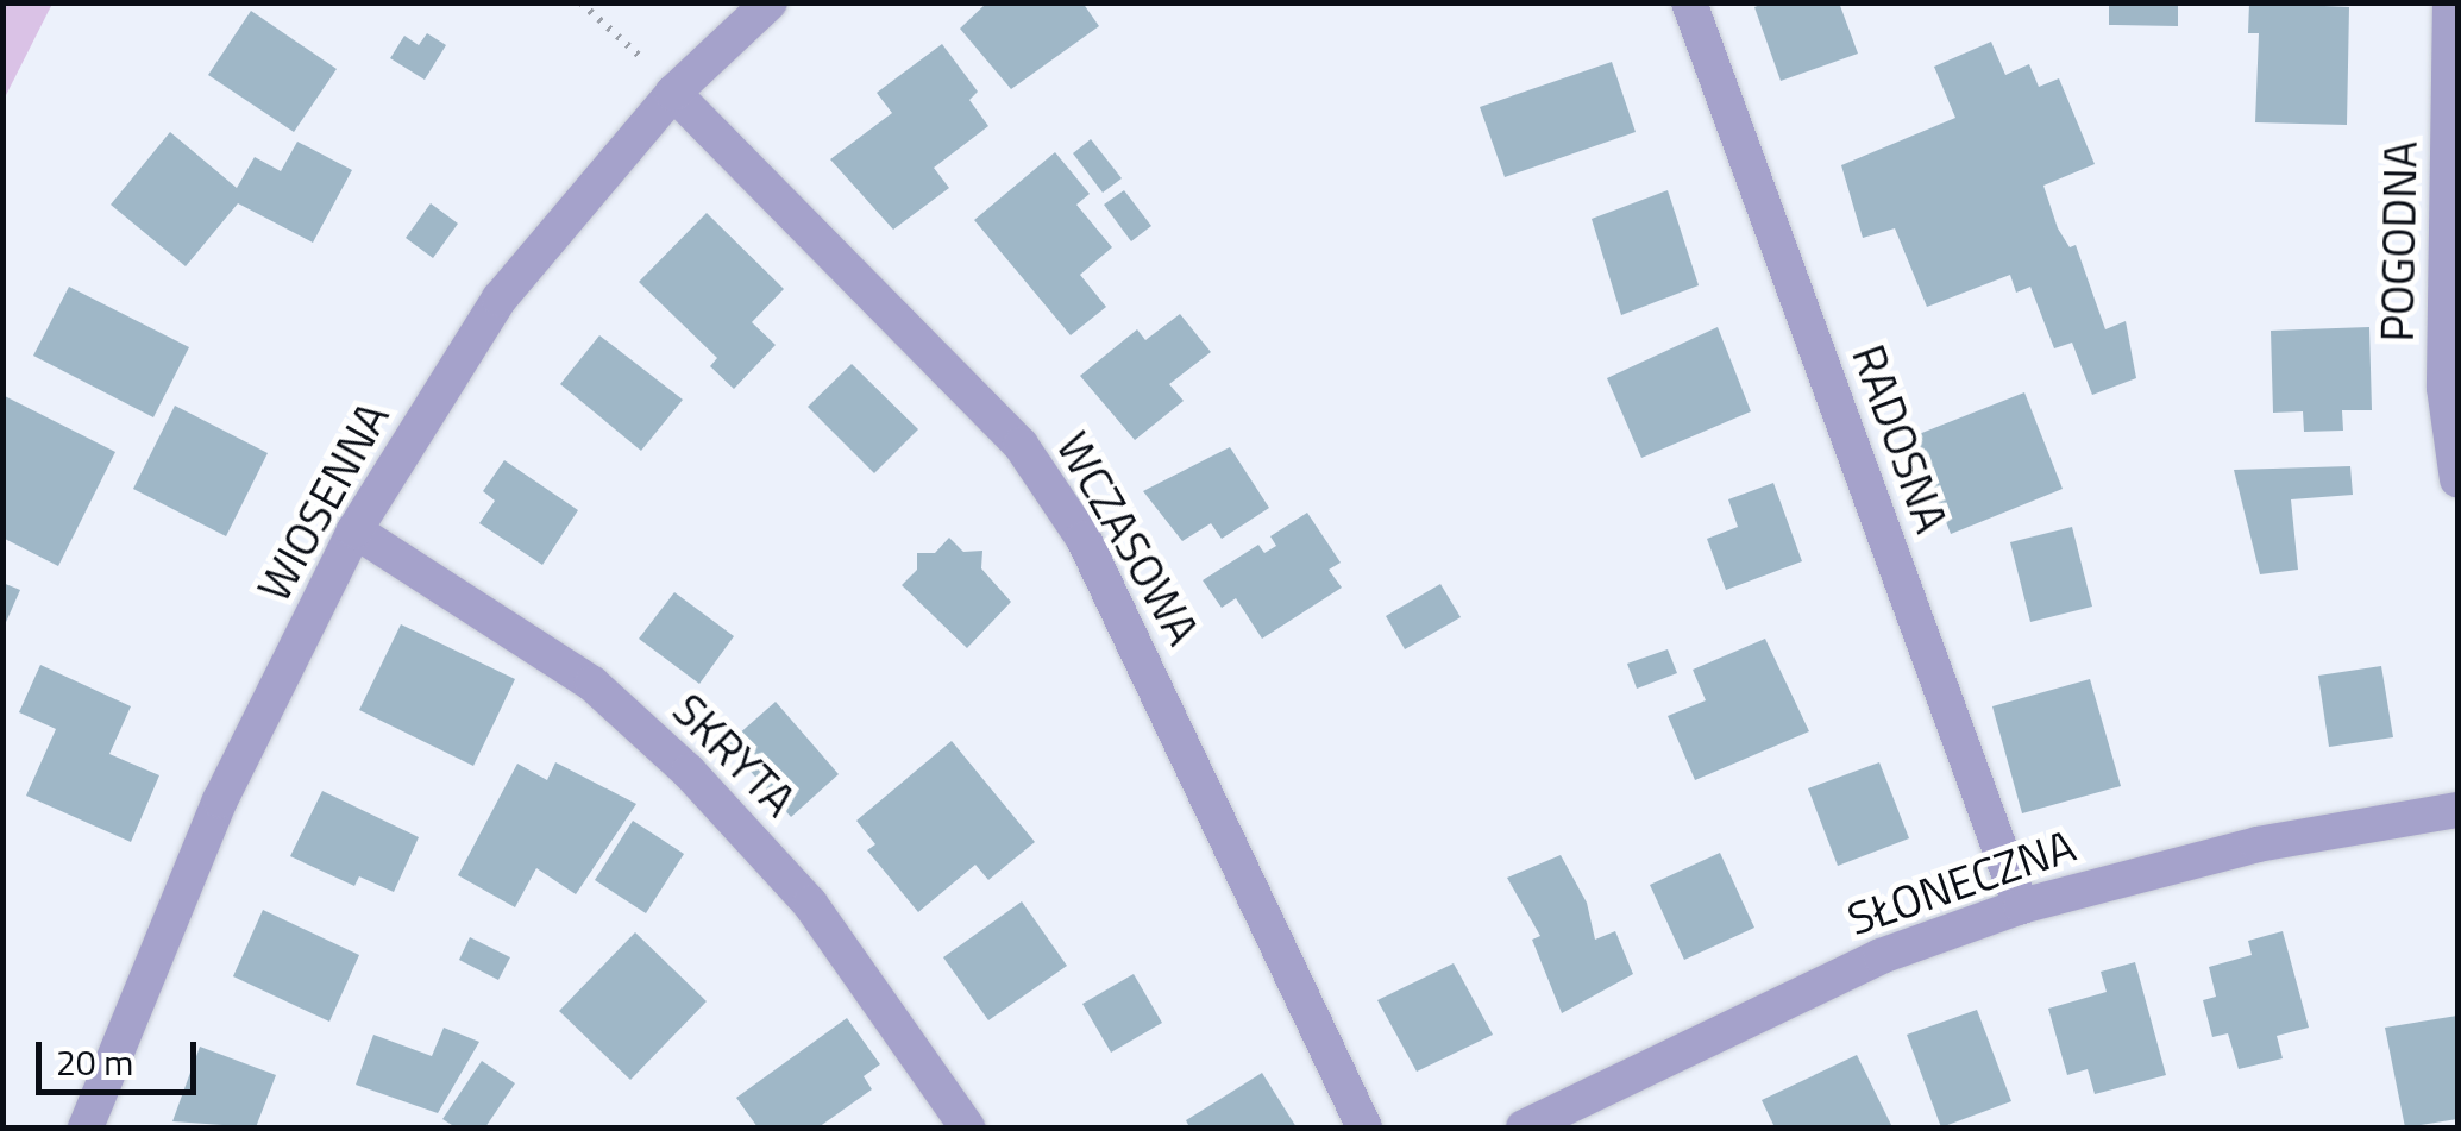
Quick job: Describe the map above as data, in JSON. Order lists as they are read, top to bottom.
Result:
{
  "streets": {
    "street": [
      "POGODNA",
      "RADOSNA",
      "WIOSENNA",
      "WCZASOWA",
      "SKRYTA",
      "SŁONECZNA"
    ]
  },
  "crossings": [
    ["RADOSNA", "SŁONECZNA"],
    ["WIOSENNA", "WCZASOWA"],
    ["WIOSENNA", "SKRYTA"]
  ],
  "scale_bar": "20 m"
}
